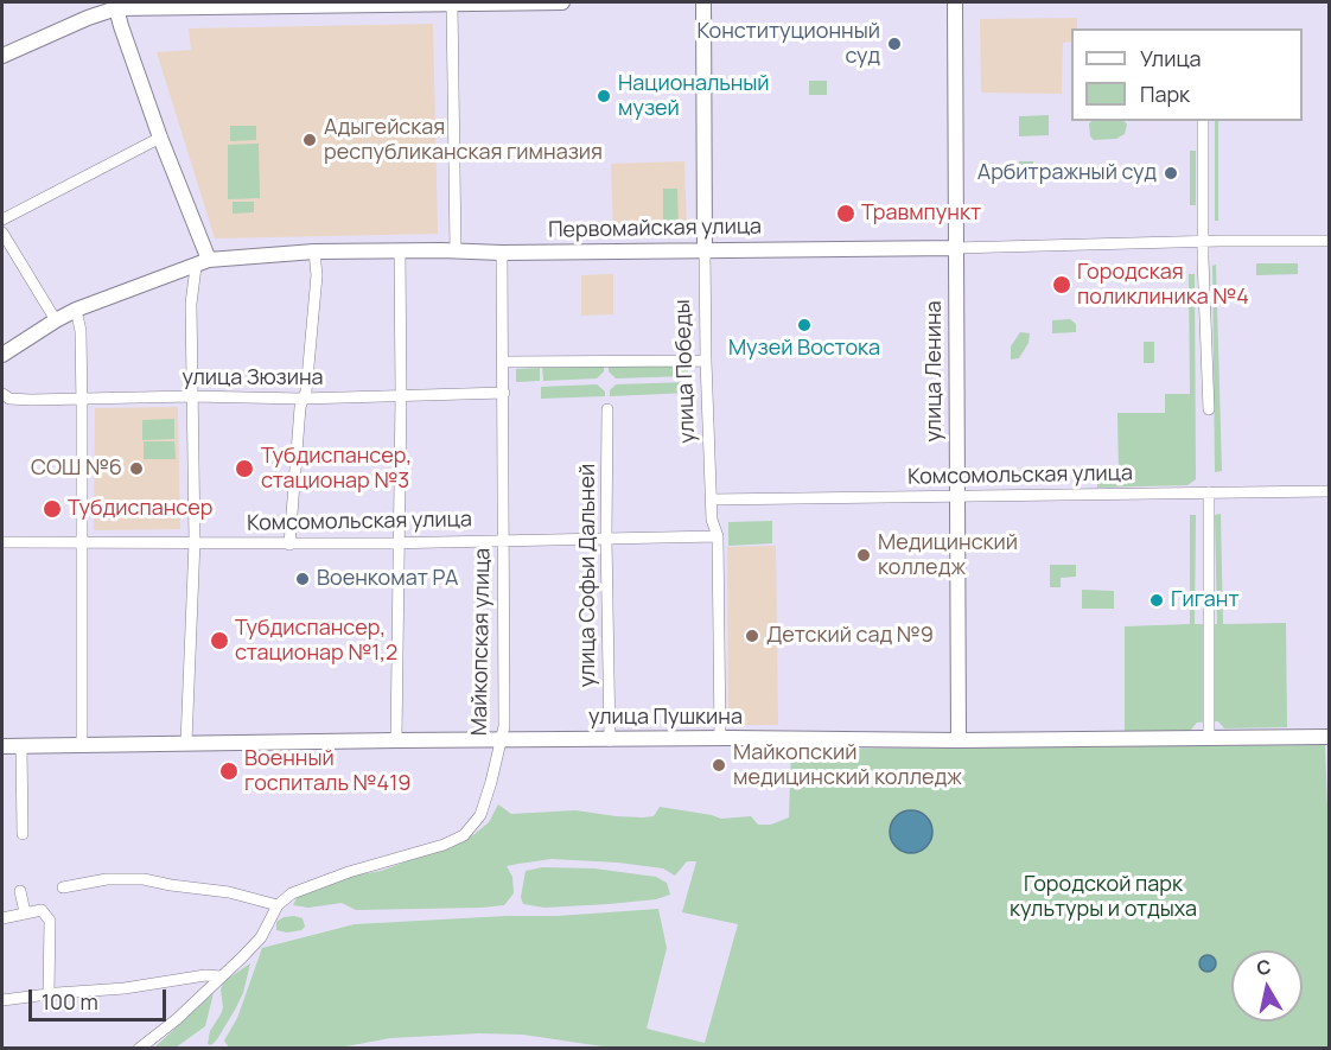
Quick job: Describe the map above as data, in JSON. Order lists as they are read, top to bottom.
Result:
{
  "streets": {
    "street": [
      "Первомайская улица",
      "улица Победы",
      "улица Ленина",
      "улица Зюзина",
      "Комсомольская улица",
      "улица Софьи Дальней",
      "Майкопская улица",
      "улица Пушкина"
    ]
  },
  "crossings": [
    ["Первомайская улица", "улица Победы"],
    ["Первомайская улица", "улица Ленина"],
    ["Первомайская улица", "Майкопская улица"],
    ["улица Победы", "Комсомольская улица"],
    ["улица Победы", "улица Пушкина"],
    ["улица Ленина", "Комсомольская улица"],
    ["улица Ленина", "улица Пушкина"],
    ["улица Зюзина", "Майкопская улица"],
    ["Комсомольская улица", "улица Софьи Дальней"],
    ["Комсомольская улица", "Майкопская улица"],
    ["улица Софьи Дальней", "улица Пушкина"],
    ["Майкопская улица", "улица Пушкина"]
  ],
  "parks": ["Городской парк культуры и отдыха"],
  "places": [
    "Конституционный суд",
    "Национальный музей",
    "Адыгейская республиканская гимназия",
    "Арбитражный суд",
    "Травмпункт",
    "Городская поликлиника №4",
    "Музей Востока",
    "СОШ №6",
    "Тубдиспансер, стационар №3",
    "Тубдиспансер",
    "Медицинский колледж",
    "Военкомат РА",
    "Гигант",
    "Детский сад №9",
    "Тубдиспансер, стационар №1,2",
    "Майкопский медицинский колледж",
    "Военный госпиталь №419"
  ],
  "legend": ["Улица", "Парк"],
  "scale_bar": "100 m",
  "north": "top"
}
